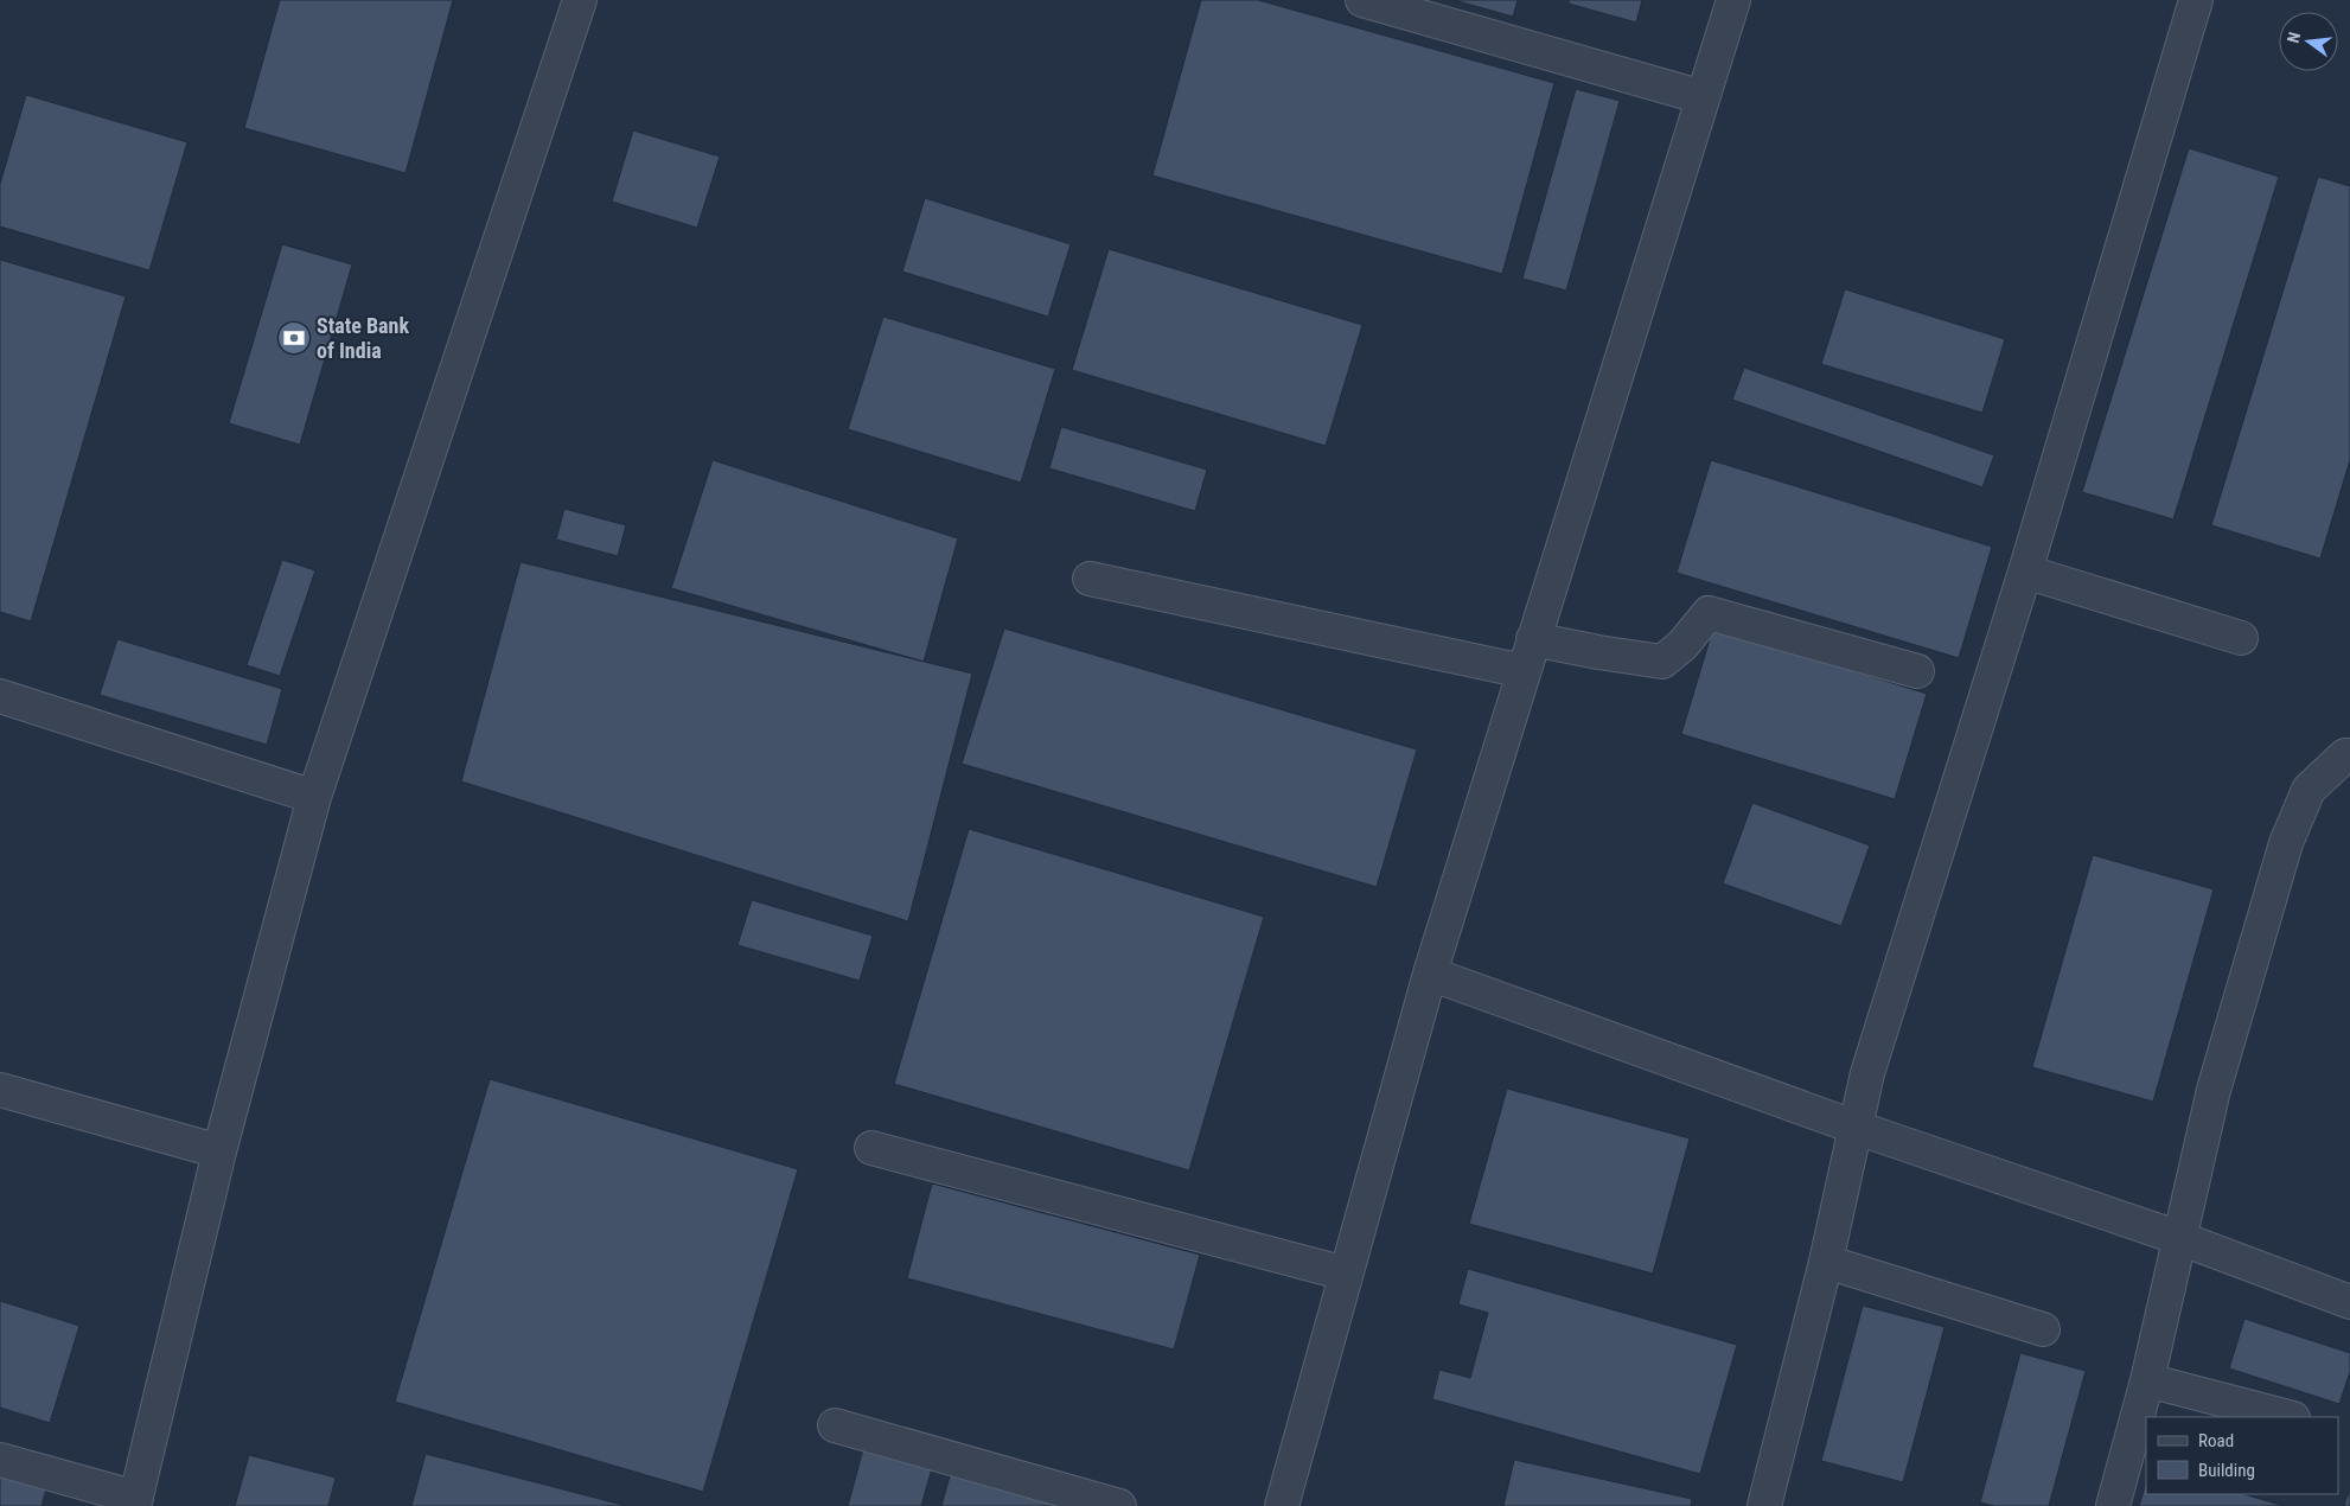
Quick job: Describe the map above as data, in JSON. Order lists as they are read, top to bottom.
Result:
{
  "places": {
    "bank": ["State Bank of India"]
  },
  "legend": ["Road", "Building"],
  "north": "left"
}
